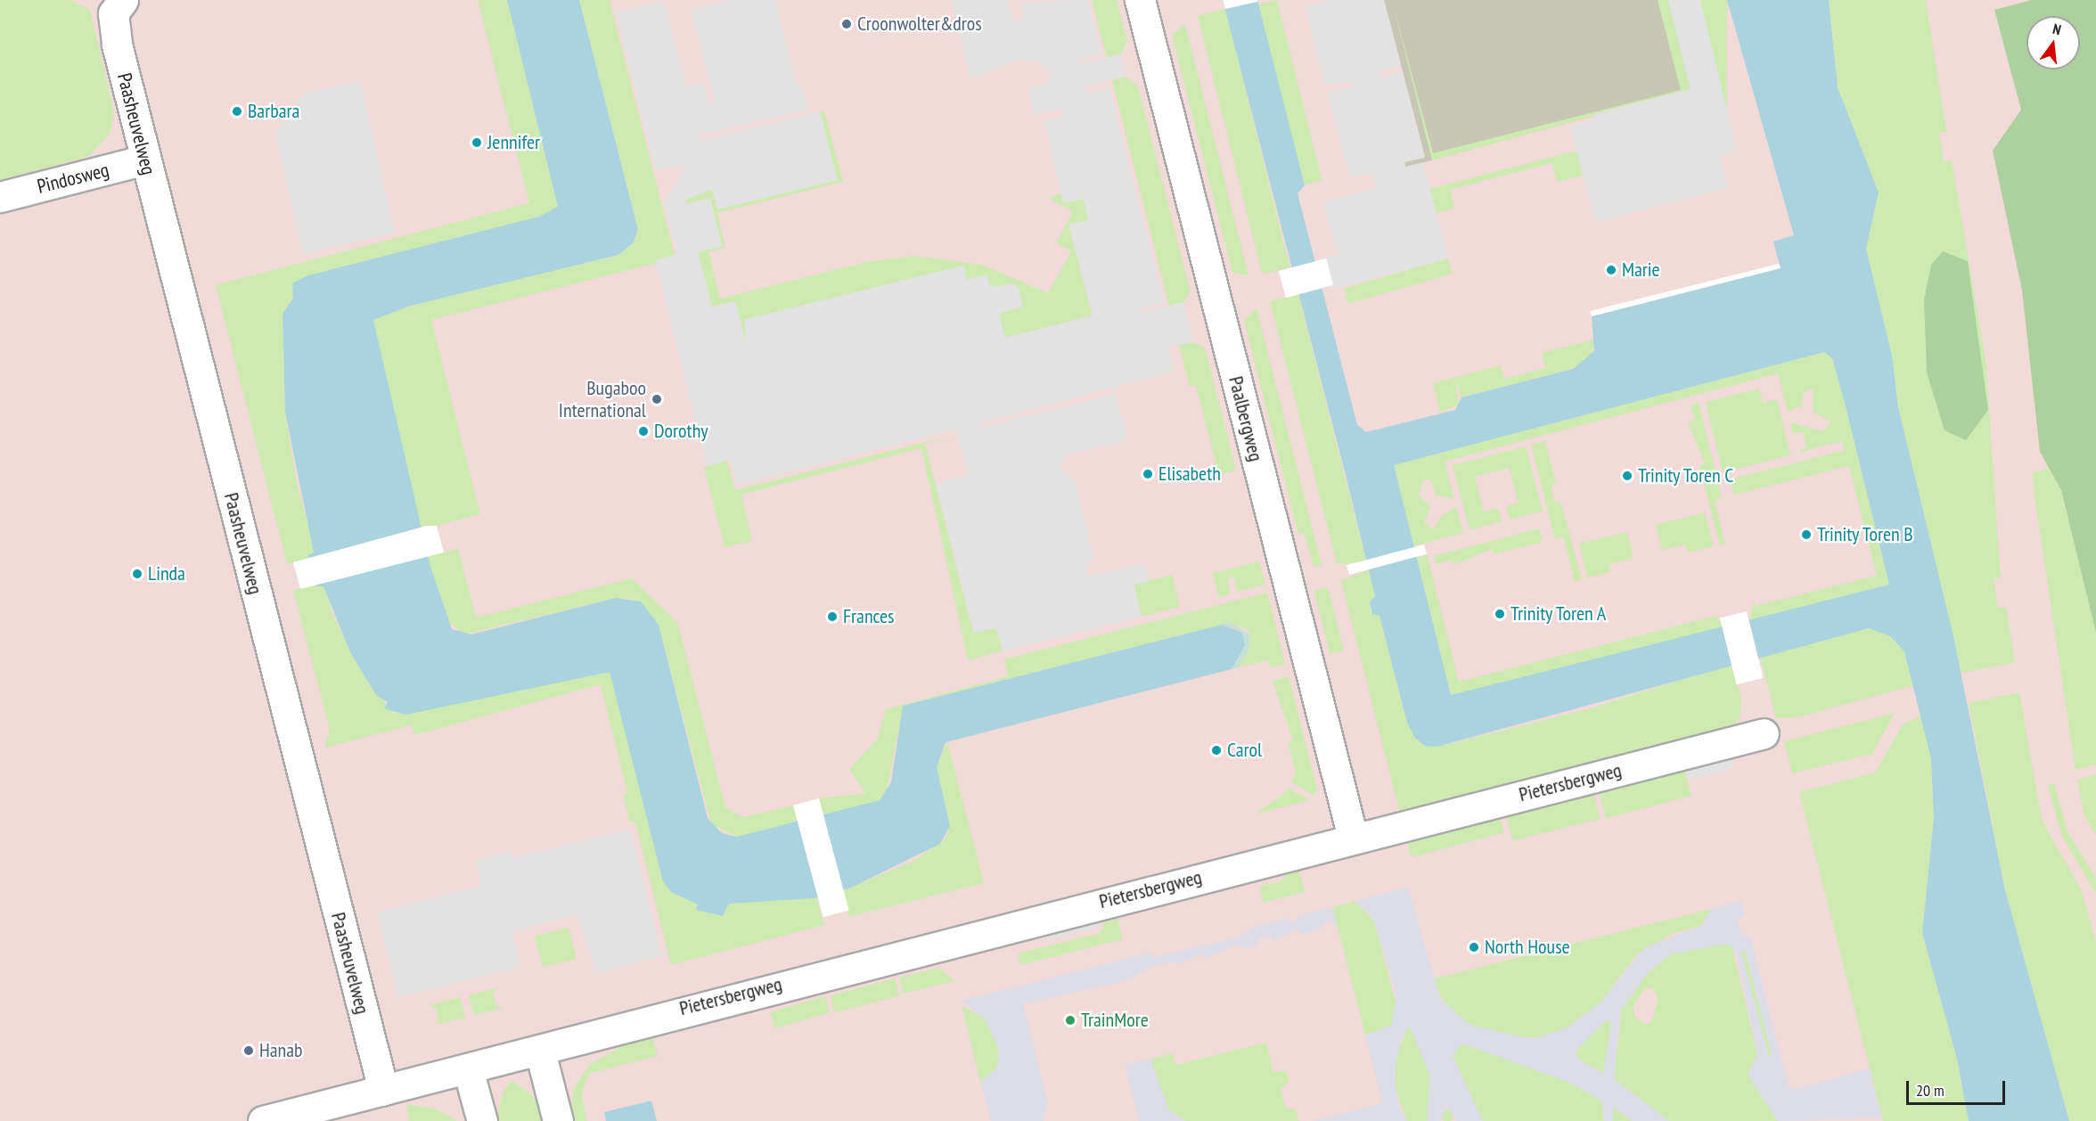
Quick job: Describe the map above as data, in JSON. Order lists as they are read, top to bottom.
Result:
{
  "streets": {
    "street": [
      "Paasheuvelweg",
      "Pindosweg",
      "Paalbergweg",
      "Pietersbergweg"
    ]
  },
  "crossings": [
    ["Paasheuvelweg", "Pindosweg"],
    ["Paalbergweg", "Pietersbergweg"]
  ],
  "places": [
    "Croonwolter&dros",
    "Barbara",
    "Jennifer",
    "Marie",
    "Bugaboo International",
    "Dorothy",
    "Elisabeth",
    "Trinity Toren C",
    "Trinity Toren B",
    "Linda",
    "Trinity Toren A",
    "Frances",
    "Carol",
    "North House",
    "TrainMore",
    "Hanab"
  ],
  "scale_bar": "20 m",
  "north": "top"
}
